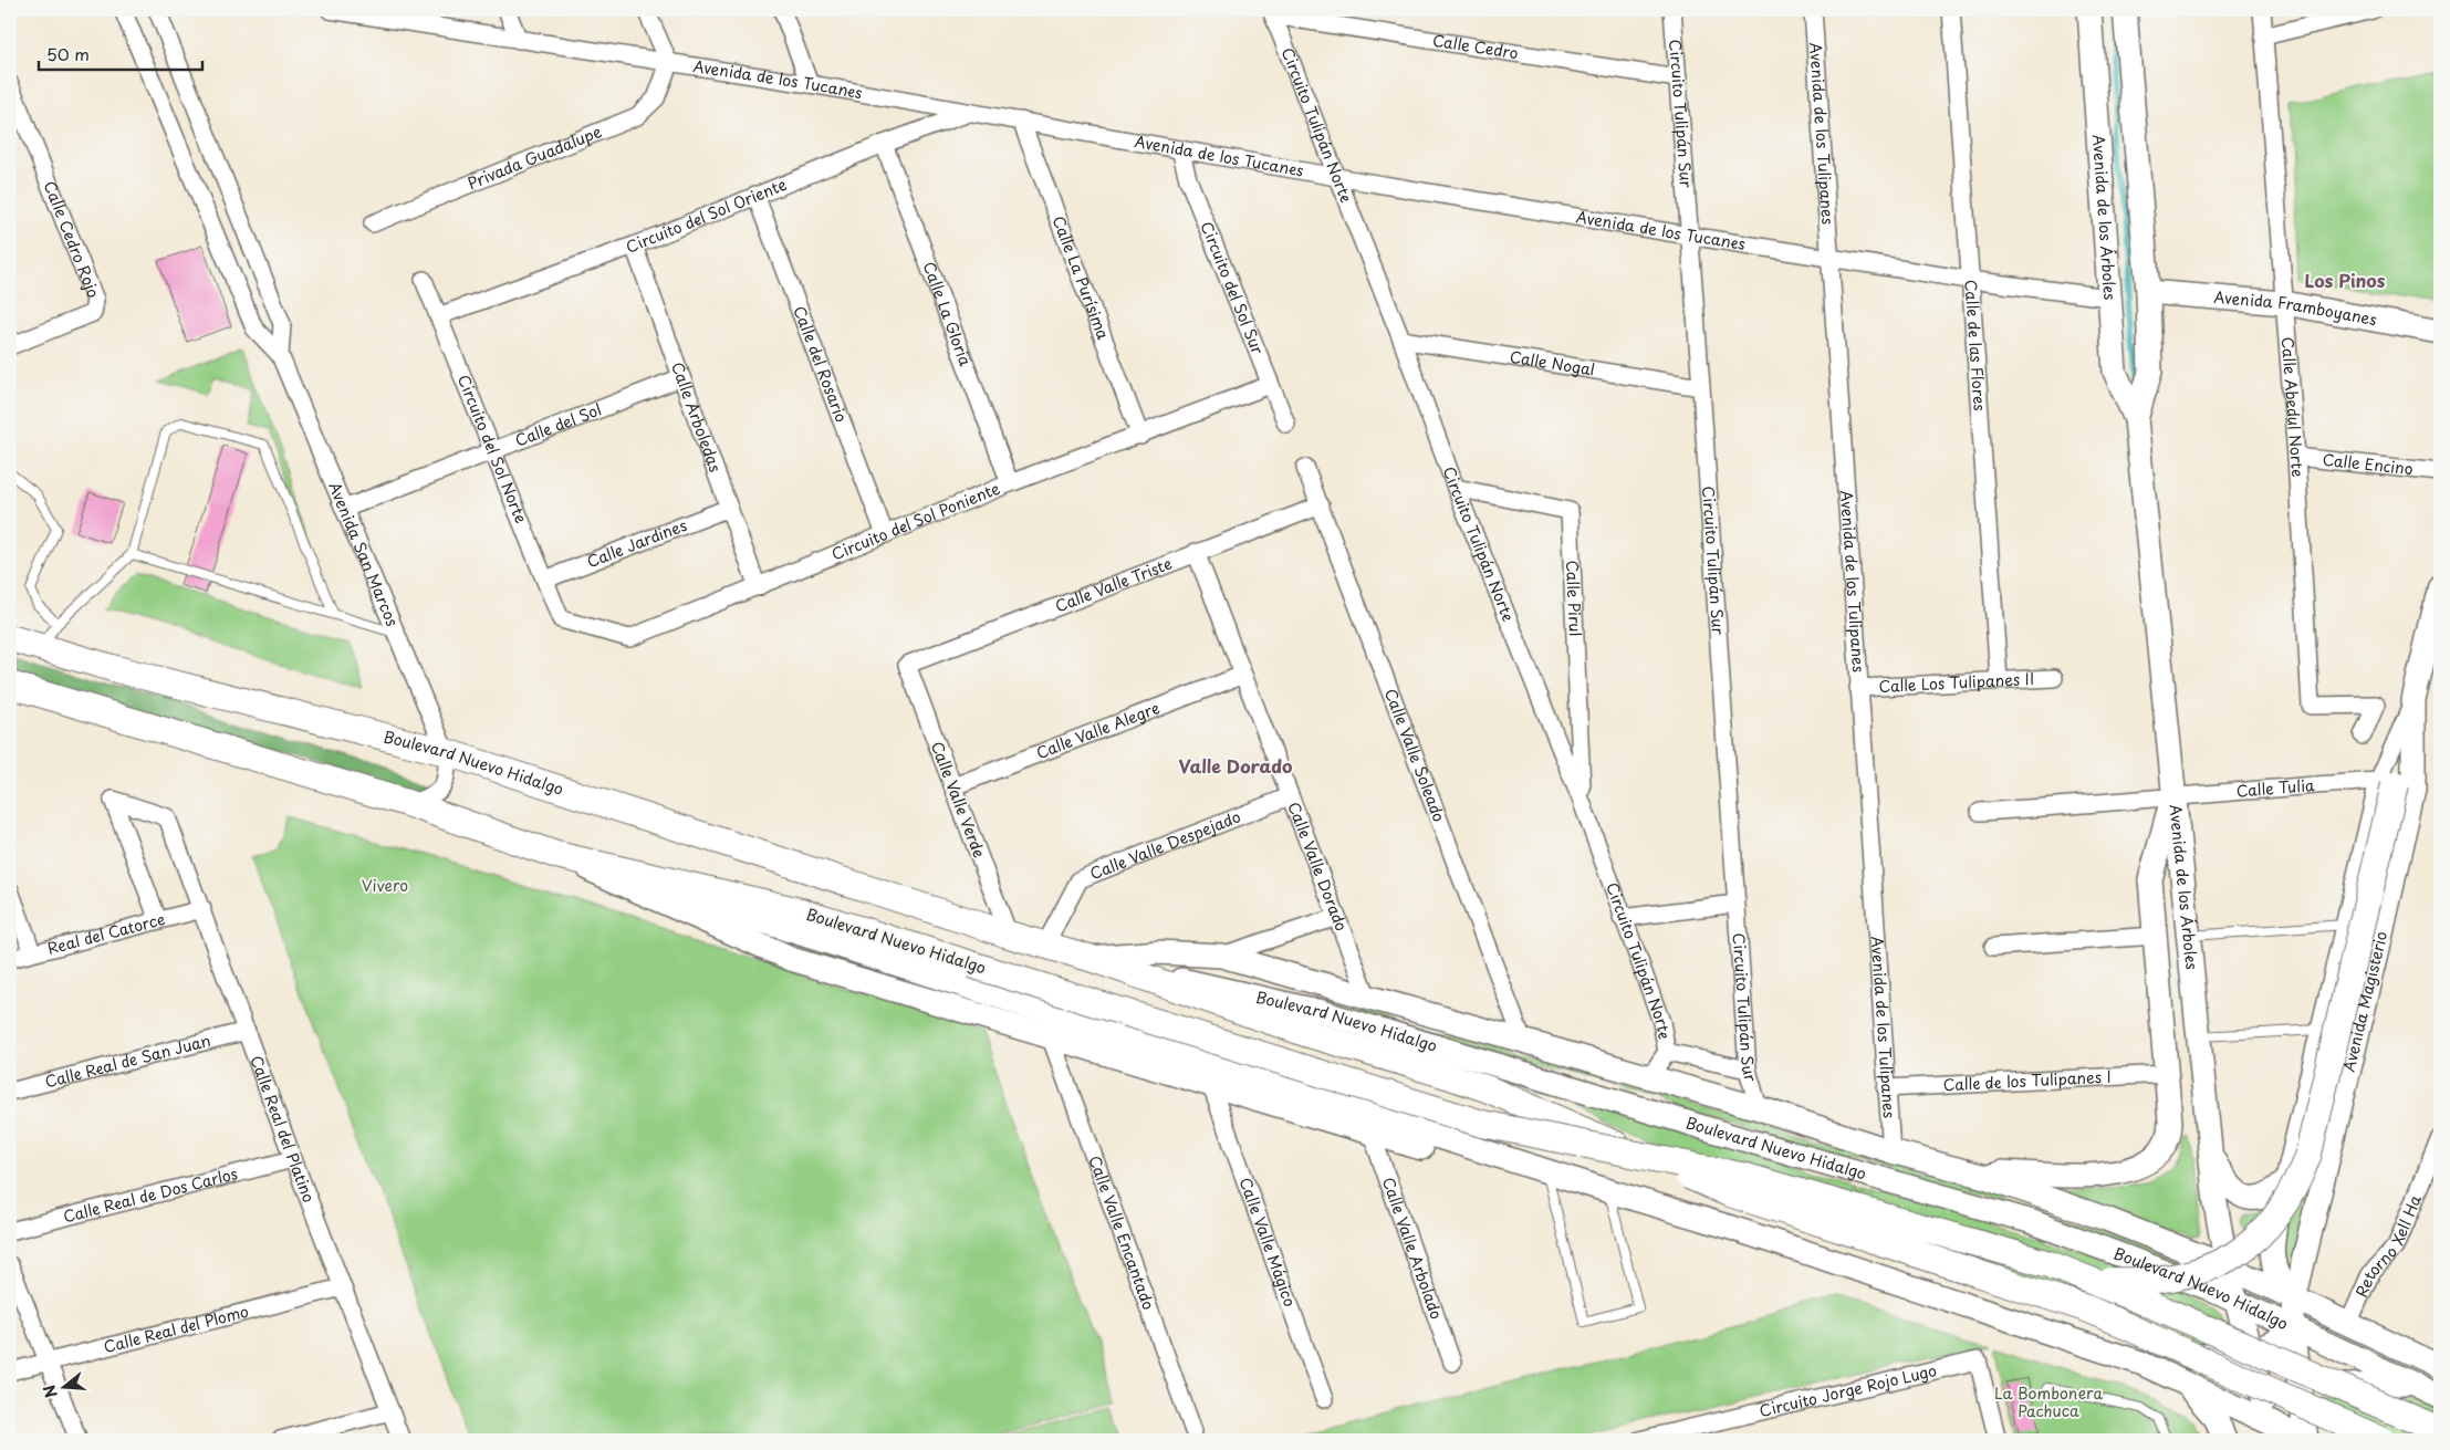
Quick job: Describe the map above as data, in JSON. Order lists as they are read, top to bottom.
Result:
{
  "streets": {
    "main road": [
      "Avenida de los Árboles",
      "Avenida Framboyanes",
      "Boulevard Nuevo Hidalgo",
      "Avenida Magisterio"
    ],
    "street": [
      "Calle Cedro",
      "Avenida de los Tucanes",
      "Circuito Tulipán Sur",
      "Circuito Tulipán Norte",
      "Avenida de los Tulipanes",
      "Privada Guadalupe",
      "Circuito del Sol Oriente",
      "Calle Cedro Rojo",
      "Calle La Purísima",
      "Circuito del Sol Sur",
      "Calle La Gloria",
      "Calle de las Flores",
      "Calle del Rosario",
      "Calle Nogal",
      "Calle Abedul Norte",
      "Calle Arboledas",
      "Calle del Sol",
      "Circuito del Sol Norte",
      "Calle Encino",
      "Circuito del Sol Poniente",
      "Calle Jardines",
      "Avenida San Marcos",
      "Calle Valle Triste",
      "Calle Pirul",
      "Calle Los Tulipanes II",
      "Calle Valle Alegre",
      "Calle Valle Soleado",
      "Calle Tulia",
      "Calle Valle Verde",
      "Calle Valle Despejado",
      "Calle Valle Dorado",
      "Real del Catorce",
      "Calle Real de San Juan",
      "Calle de los Tulipanes I",
      "Calle Real del Platino",
      "Calle Real de Dos Carlos",
      "Calle Valle Encantado",
      "Calle Valle Mágico",
      "Retorno Xell Ha",
      "Calle Valle Arbolado",
      "Calle Real del Plomo",
      "Circuito Jorge Rojo Lugo"
    ]
  },
  "crossings": [
    ["Calle Cedro", "Circuito Tulipán Sur"],
    ["Calle Cedro", "Circuito Tulipán Norte"],
    ["Avenida de los Tucanes", "Circuito Tulipán Sur"],
    ["Avenida de los Tucanes", "Circuito Tulipán Norte"],
    ["Avenida de los Tucanes", "Avenida de los Tulipanes"],
    ["Avenida de los Tucanes", "Privada Guadalupe"],
    ["Avenida de los Tucanes", "Circuito del Sol Oriente"],
    ["Avenida de los Tucanes", "Avenida de los Árboles"],
    ["Avenida de los Tucanes", "Calle La Purísima"],
    ["Avenida de los Tucanes", "Circuito del Sol Sur"],
    ["Avenida de los Tucanes", "Calle de las Flores"],
    ["Circuito Tulipán Sur", "Calle Nogal"],
    ["Circuito Tulipán Norte", "Calle Nogal"],
    ["Circuito Tulipán Norte", "Calle Pirul"],
    ["Avenida de los Tulipanes", "Calle Los Tulipanes II"],
    ["Avenida de los Tulipanes", "Calle de los Tulipanes I"],
    ["Circuito del Sol Oriente", "Calle La Gloria"],
    ["Circuito del Sol Oriente", "Calle del Rosario"],
    ["Circuito del Sol Oriente", "Calle Arboledas"],
    ["Circuito del Sol Oriente", "Circuito del Sol Norte"],
    ["Avenida de los Árboles", "Avenida Framboyanes"],
    ["Avenida de los Árboles", "Boulevard Nuevo Hidalgo"],
    ["Avenida de los Árboles", "Calle Tulia"],
    ["Calle La Purísima", "Circuito del Sol Poniente"],
    ["Circuito del Sol Sur", "Circuito del Sol Poniente"],
    ["Avenida Framboyanes", "Calle Abedul Norte"],
    ["Calle La Gloria", "Circuito del Sol Poniente"],
    ["Calle de las Flores", "Calle Los Tulipanes II"],
    ["Calle del Rosario", "Circuito del Sol Poniente"],
    ["Calle Abedul Norte", "Calle Encino"],
    ["Calle Arboledas", "Calle del Sol"],
    ["Calle Arboledas", "Circuito del Sol Poniente"],
    ["Calle Arboledas", "Calle Jardines"],
    ["Calle del Sol", "Circuito del Sol Norte"],
    ["Calle del Sol", "Avenida San Marcos"],
    ["Circuito del Sol Norte", "Circuito del Sol Poniente"],
    ["Circuito del Sol Norte", "Calle Jardines"],
    ["Avenida San Marcos", "Boulevard Nuevo Hidalgo"],
    ["Calle Valle Triste", "Calle Valle Soleado"],
    ["Calle Valle Triste", "Calle Valle Verde"],
    ["Calle Valle Triste", "Calle Valle Dorado"],
    ["Calle Valle Alegre", "Calle Valle Verde"],
    ["Calle Valle Alegre", "Calle Valle Dorado"],
    ["Boulevard Nuevo Hidalgo", "Calle Valle Verde"],
    ["Boulevard Nuevo Hidalgo", "Calle Valle Despejado"],
    ["Boulevard Nuevo Hidalgo", "Avenida Magisterio"],
    ["Boulevard Nuevo Hidalgo", "Calle Valle Encantado"],
    ["Boulevard Nuevo Hidalgo", "Calle Valle Mágico"],
    ["Boulevard Nuevo Hidalgo", "Calle Valle Arbolado"],
    ["Calle Valle Despejado", "Calle Valle Dorado"],
    ["Real del Catorce", "Calle Real del Platino"],
    ["Calle Real de San Juan", "Calle Real del Platino"],
    ["Calle Real del Platino", "Calle Real de Dos Carlos"],
    ["Calle Real del Platino", "Calle Real del Plomo"]
  ],
  "districts": ["Los Pinos", "Valle Dorado"],
  "parks": ["Vivero", "La Bombonera Pachuca"],
  "scale_bar": "50 m",
  "north": "left"
}
